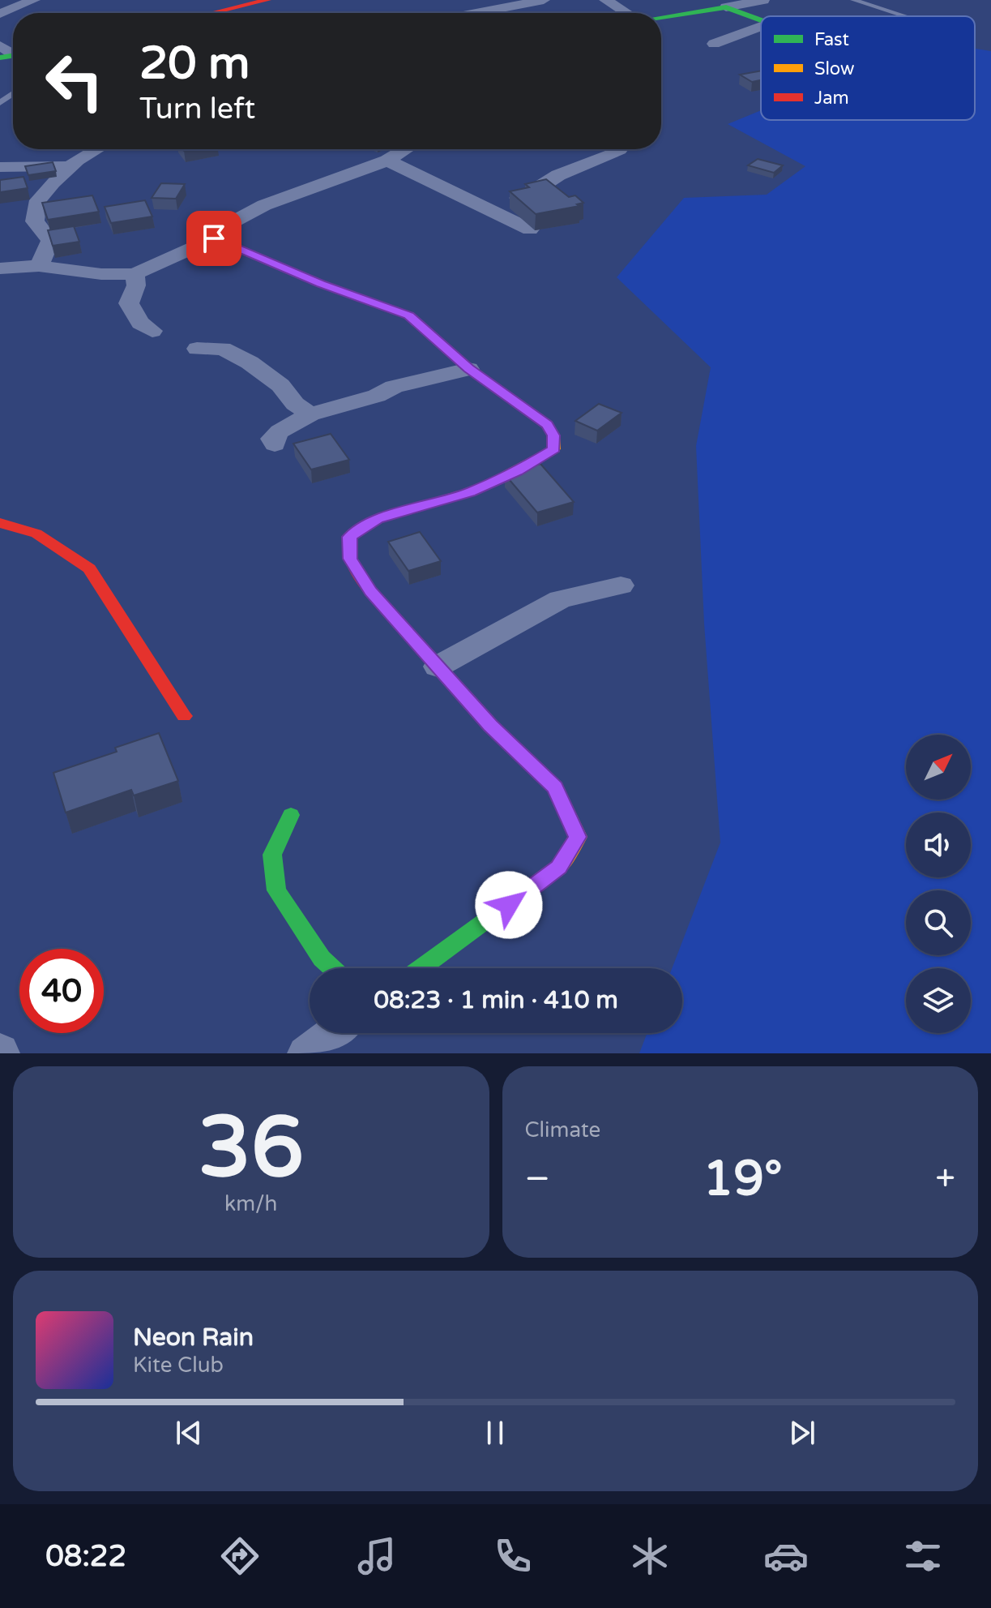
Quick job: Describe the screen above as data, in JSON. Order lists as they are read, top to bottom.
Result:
{
  "legend": ["Fast", "Slow", "Jam"],
  "north": "top right",
  "page": {
    "turn": ["20 m", "Turn left"],
    "limit": "40",
    "trip": "08:23 · 1 min · 410 m",
    "tile": [
      ["36", "km/h"],
      "Climate"
    ],
    "heat": ["−", "19°", "+"],
    "song": ["Neon Rain", "Kite Club"],
    "tabs": "08:22"
  }
}
